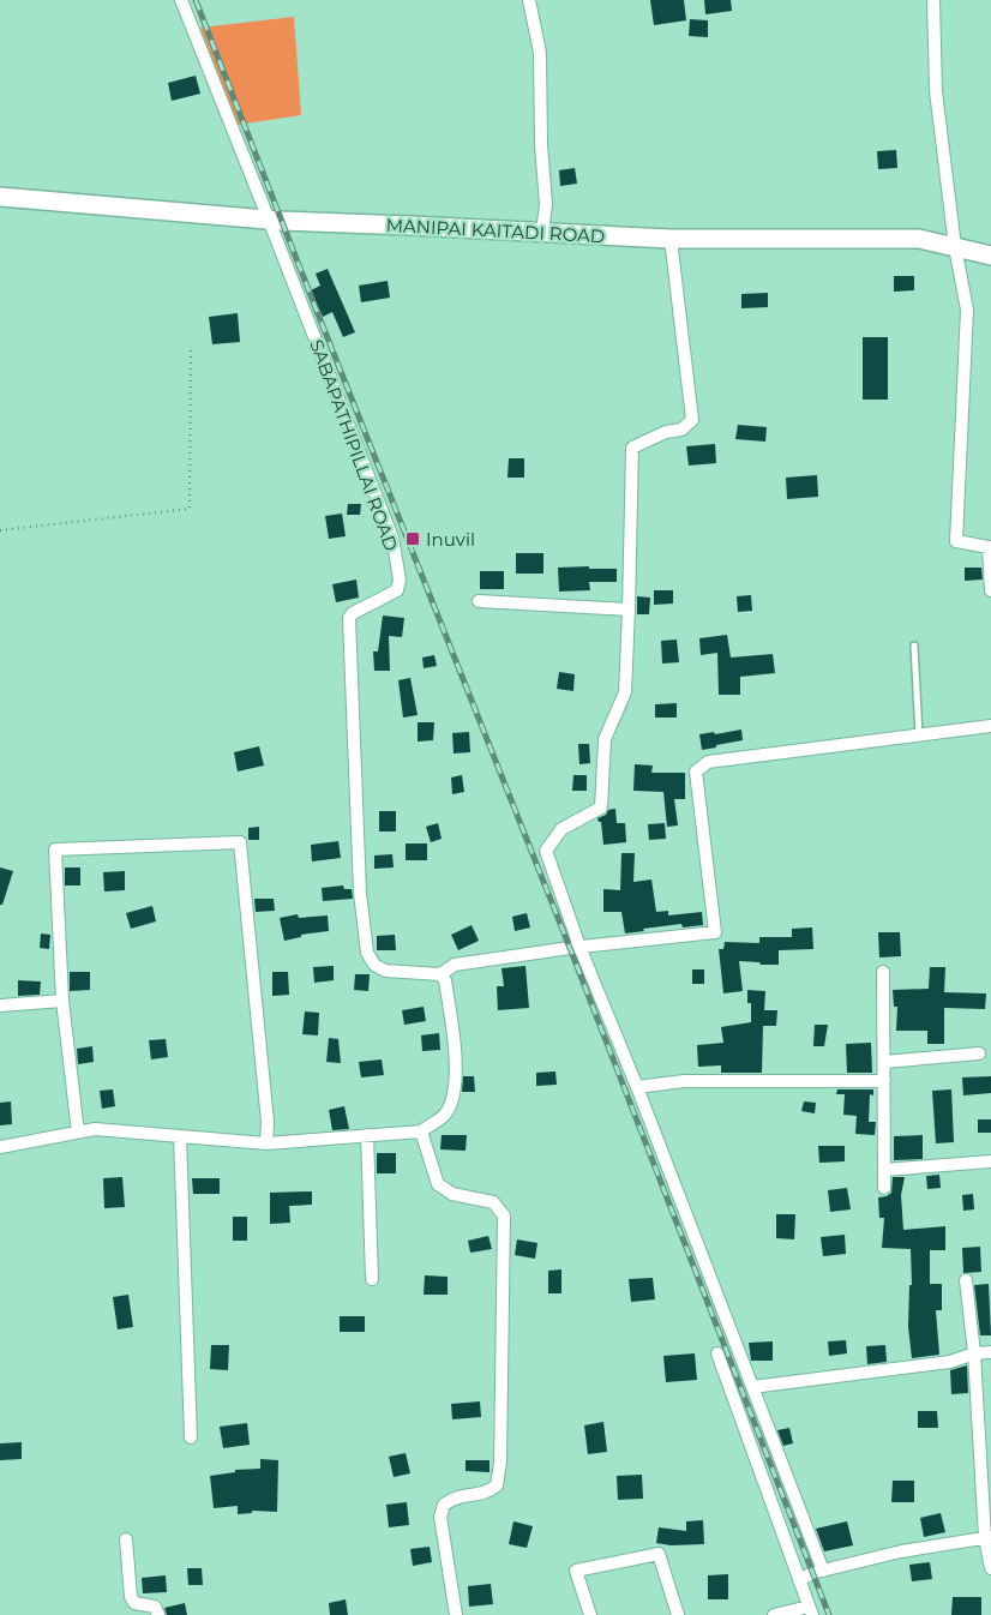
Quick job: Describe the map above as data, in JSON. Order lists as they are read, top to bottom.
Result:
{
  "streets": {
    "main road": ["MANIPAI KAITADI ROAD"],
    "street": ["SABAPATHIPILLAI ROAD"]
  },
  "crossings": [
    ["MANIPAI KAITADI ROAD", "SABAPATHIPILLAI ROAD"]
  ],
  "places": {
    "transit": ["Inuvil"]
  }
}
